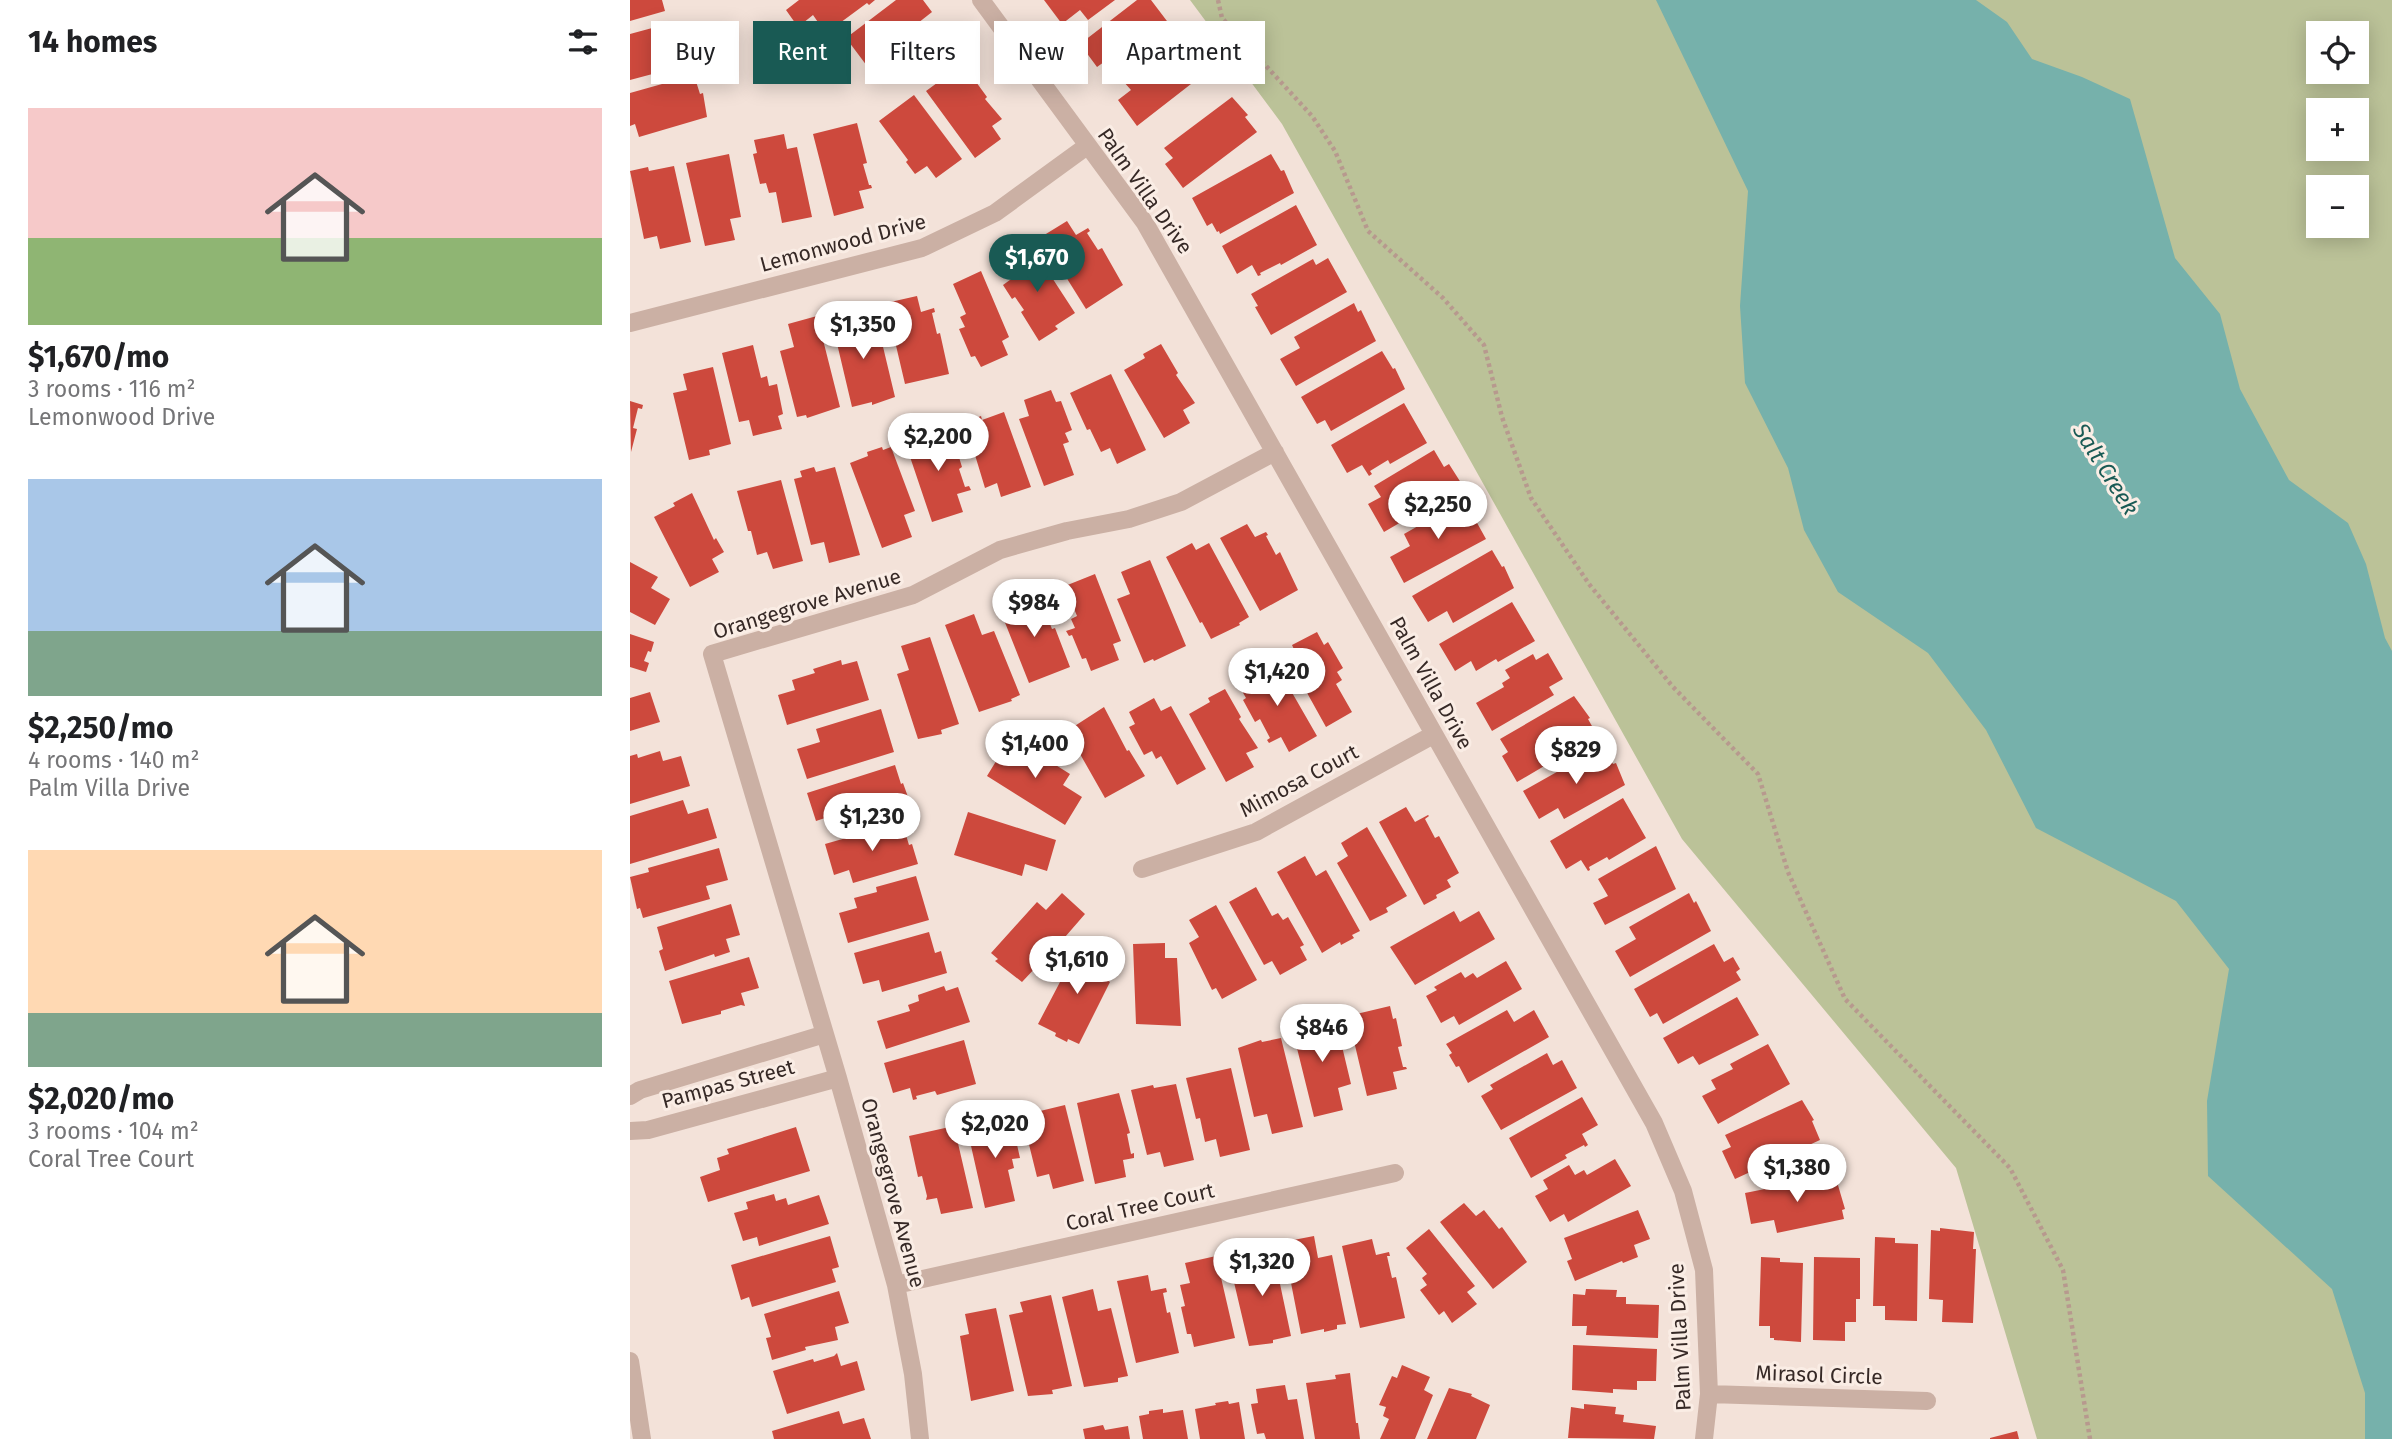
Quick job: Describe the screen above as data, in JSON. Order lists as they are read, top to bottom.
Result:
{
  "streets": {
    "street": [
      "Palm Villa Drive",
      "Lemonwood Drive",
      "Orangegrove Avenue",
      "Mimosa Court",
      "Pampas Street",
      "Coral Tree Court",
      "Mirasol Circle"
    ]
  },
  "crossings": [
    ["Palm Villa Drive", "Lemonwood Drive"],
    ["Palm Villa Drive", "Orangegrove Avenue"],
    ["Palm Villa Drive", "Mimosa Court"],
    ["Palm Villa Drive", "Mirasol Circle"],
    ["Orangegrove Avenue", "Pampas Street"],
    ["Orangegrove Avenue", "Coral Tree Court"]
  ],
  "water": ["Salt Creek"],
  "page": {
    "heading": "14 homes",
    "map_buttons": ["+", "−"],
    "chip": [
      "Buy",
      "Rent",
      "Filters",
      "New",
      "Apartment"
    ],
    "list": [
      {
        "name": "$1,670/mo",
        "note": "3 rooms · 116 m² · Lemonwood Drive"
      },
      {
        "name": "$2,250/mo",
        "note": "4 rooms · 140 m² · Palm Villa Drive"
      },
      {
        "name": "$2,020/mo",
        "note": "3 rooms · 104 m² · Coral Tree Court"
      }
    ],
    "price": [
      "$1,670",
      "$1,350",
      "$2,200",
      "$2,250",
      "$984",
      "$1,420",
      "$1,400",
      "$829",
      "$1,230",
      "$1,610",
      "$846",
      "$2,020",
      "$1,380",
      "$1,320"
    ]
  }
}
